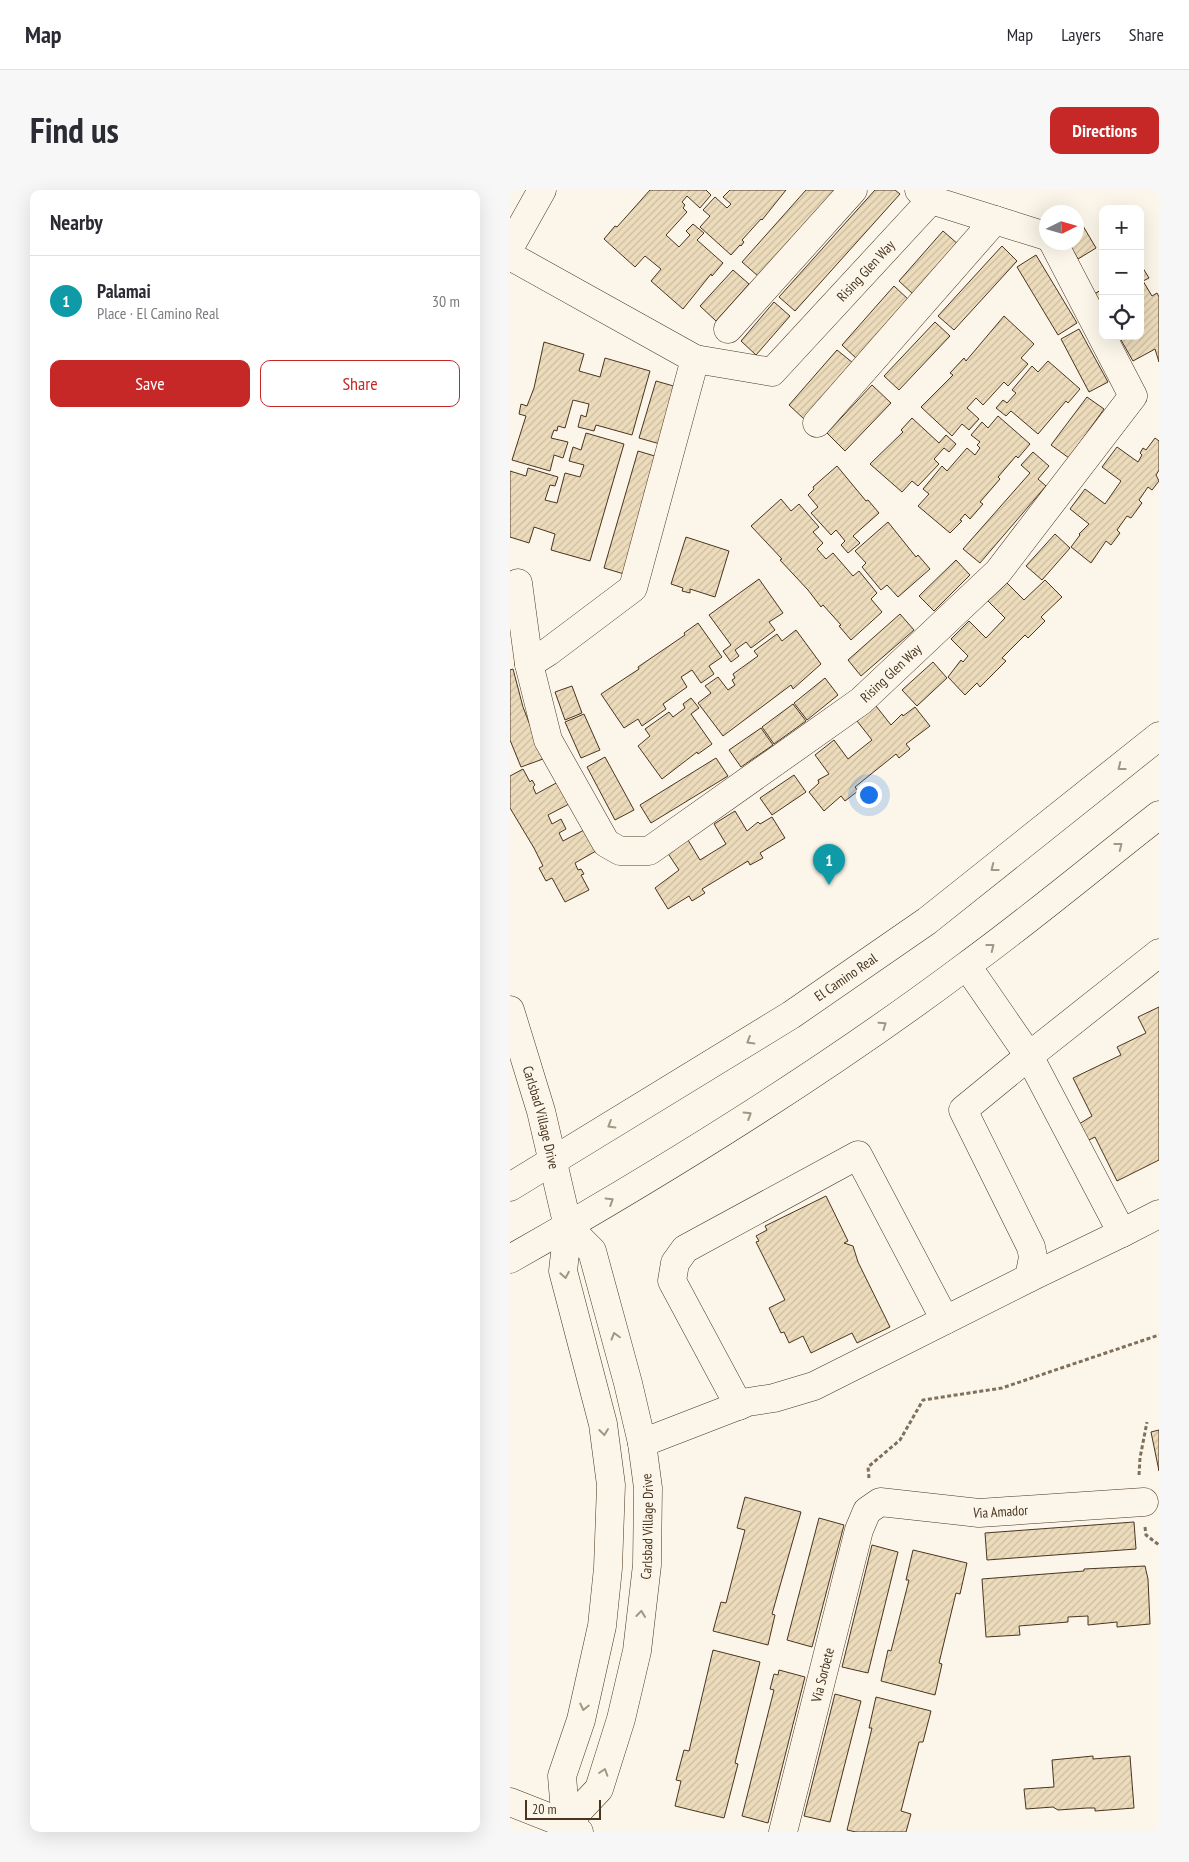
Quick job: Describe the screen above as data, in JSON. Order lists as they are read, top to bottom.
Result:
{
  "streets": {
    "street": [
      "Rising Glen Way",
      "El Camino Real",
      "Carlsbad Village Drive",
      "Via Amador",
      "Via Sorbete"
    ]
  },
  "crossings": [
    ["El Camino Real", "Carlsbad Village Drive"],
    ["Via Amador", "Via Sorbete"]
  ],
  "scale_bar": "20 m",
  "north": "right",
  "page": {
    "header": "Map",
    "nav": ["Map", "Layers", "Share"],
    "title": "Find us",
    "buttons": [
      "Directions",
      ["Save", "Share"]
    ],
    "heading": "Nearby",
    "map_buttons": ["+", "−"],
    "list": [
      {
        "mark": "1",
        "name": "Palamai",
        "note": "Place · El Camino Real",
        "value": "30 m"
      }
    ],
    "pins": "1",
    "scale": "20 m"
  }
}
